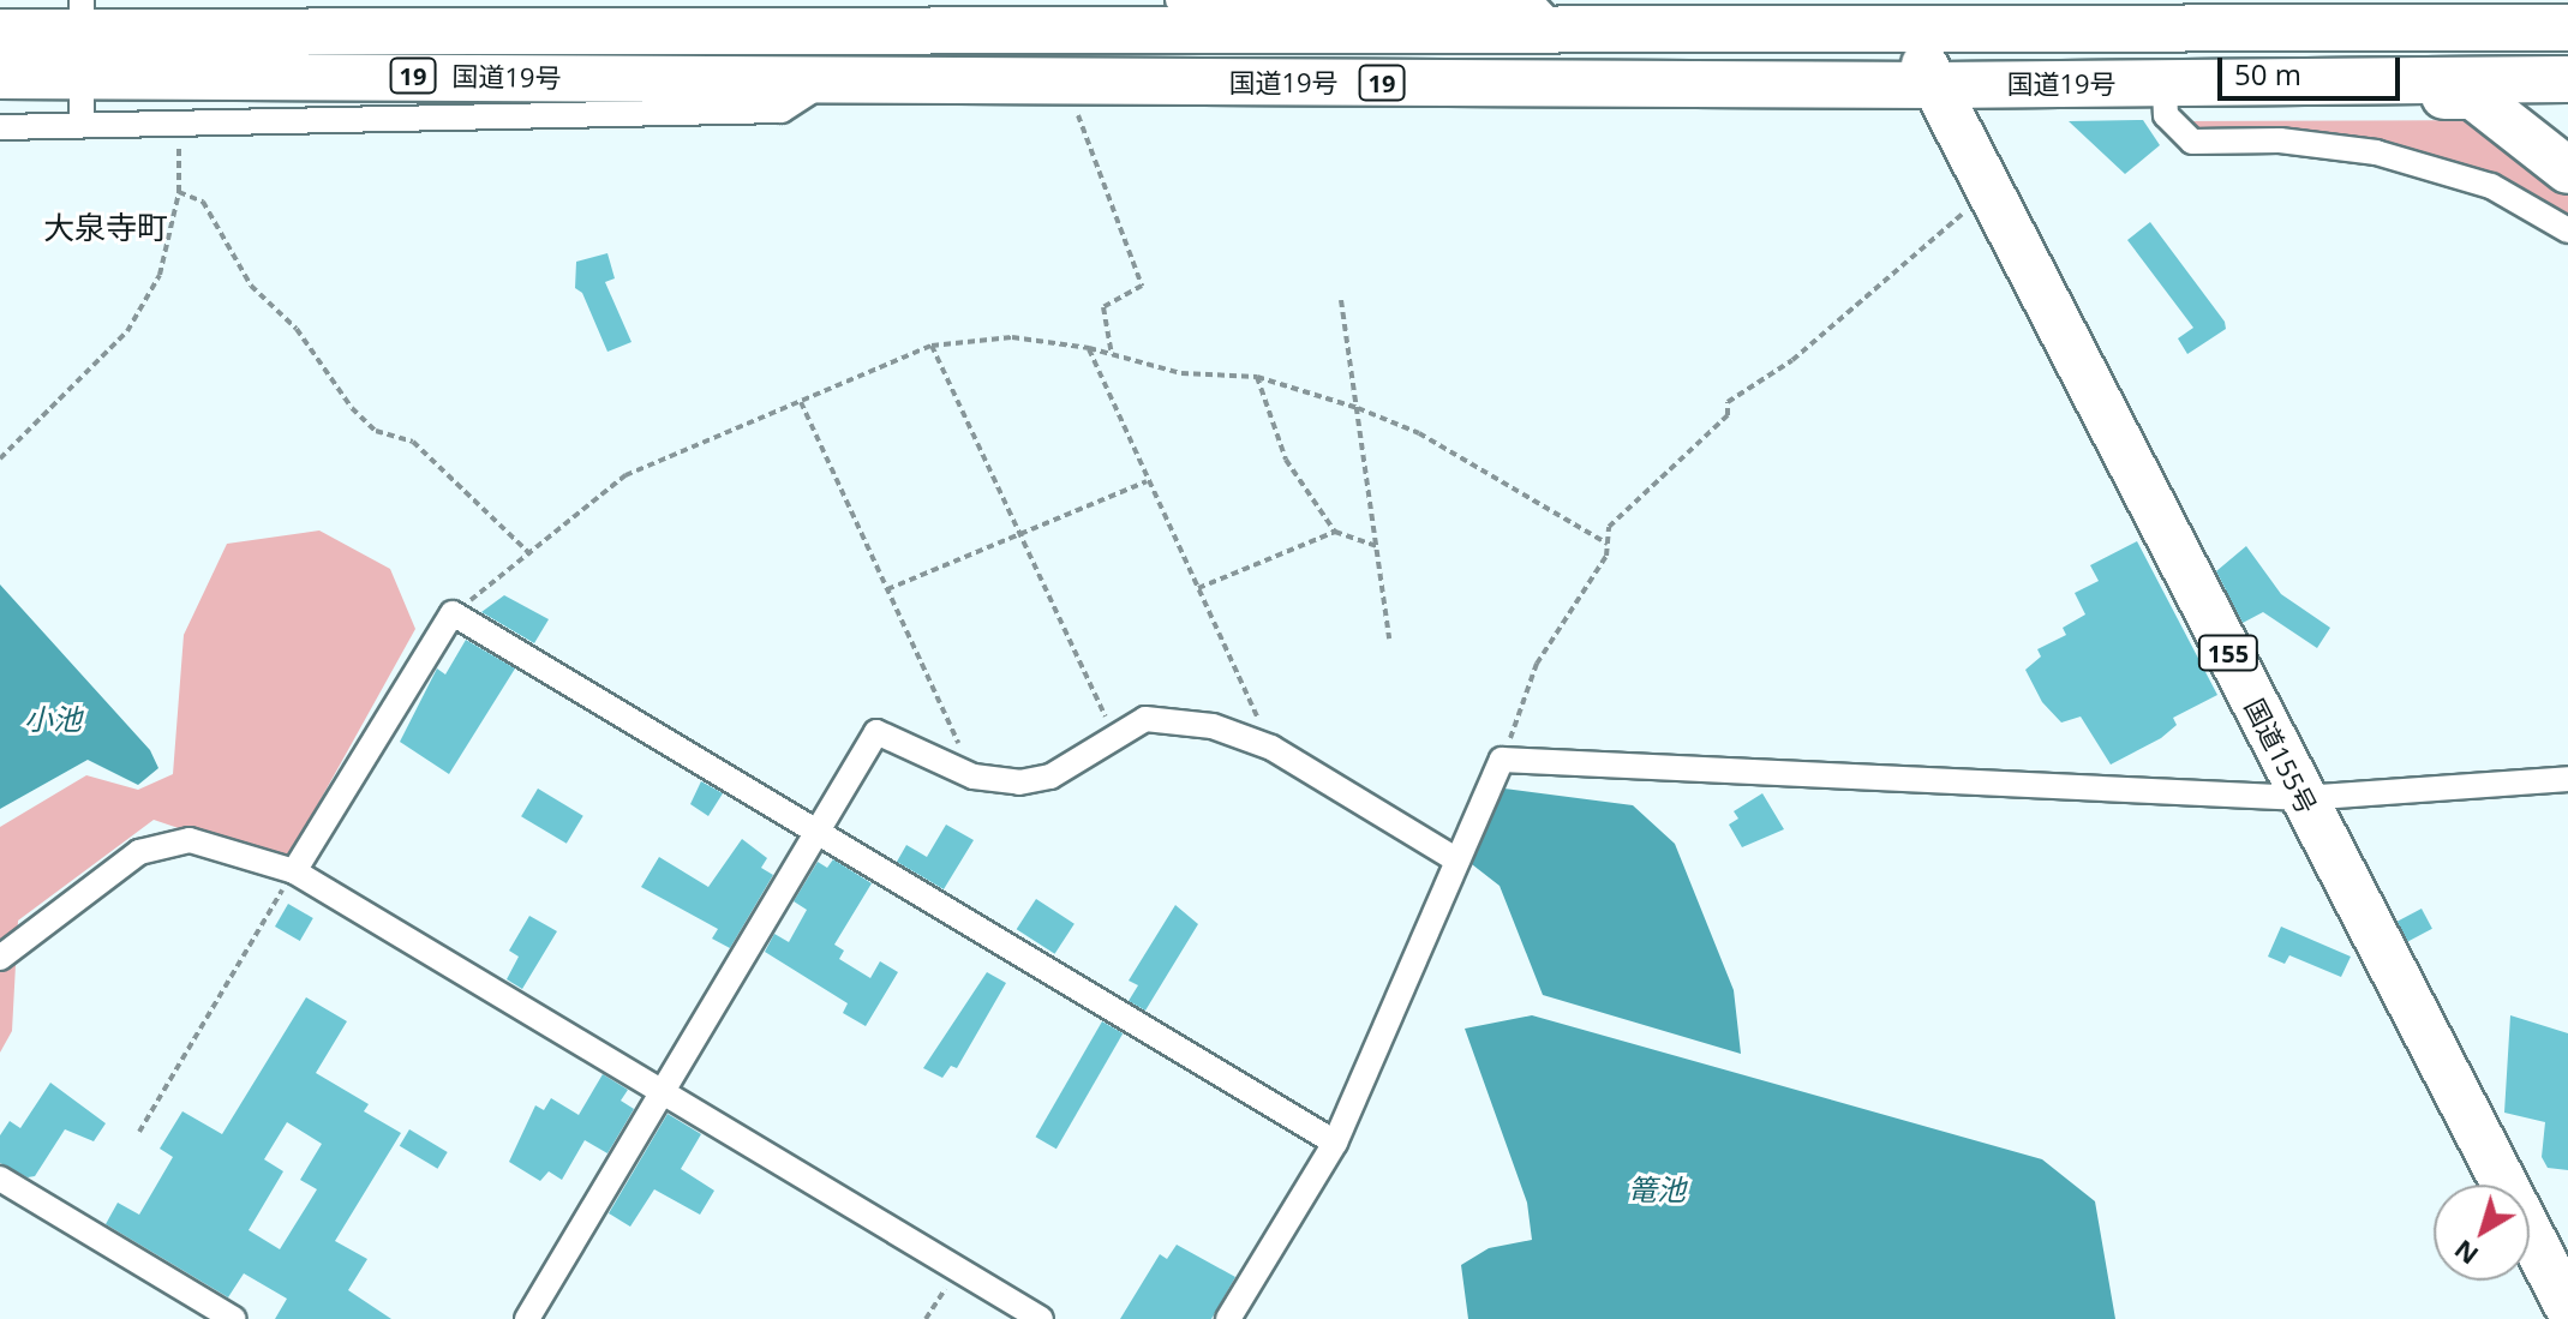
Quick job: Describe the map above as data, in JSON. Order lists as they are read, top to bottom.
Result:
{
  "streets": {
    "highway": [
      "19",
      "国道19号",
      "155",
      "国道155号"
    ]
  },
  "crossings": [
    ["国道19号", "国道155号"]
  ],
  "districts": ["大泉寺町"],
  "water": ["小池", "篭池"],
  "scale_bar": "50 m",
  "north": "bottom left"
}
